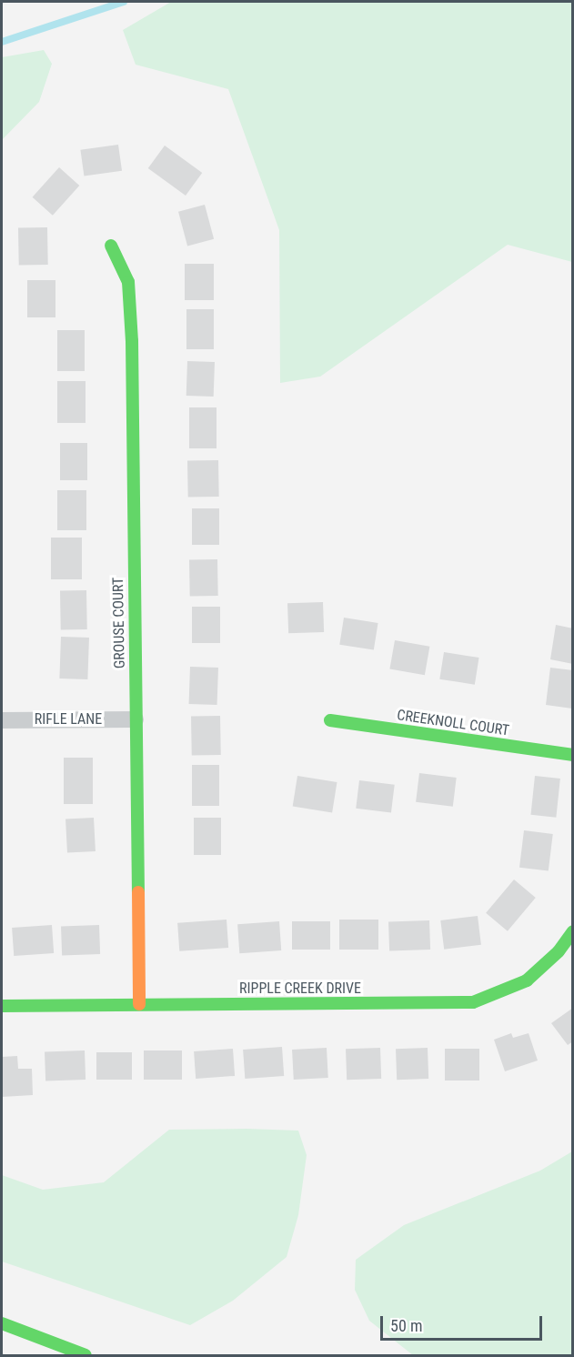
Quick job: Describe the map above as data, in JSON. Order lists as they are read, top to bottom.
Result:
{
  "streets": {
    "street": [
      "GROUSE COURT",
      "RIFLE LANE",
      "CREEKNOLL COURT",
      "RIPPLE CREEK DRIVE"
    ]
  },
  "crossings": [
    ["GROUSE COURT", "RIFLE LANE"],
    ["GROUSE COURT", "RIPPLE CREEK DRIVE"]
  ],
  "scale_bar": "50 m"
}
